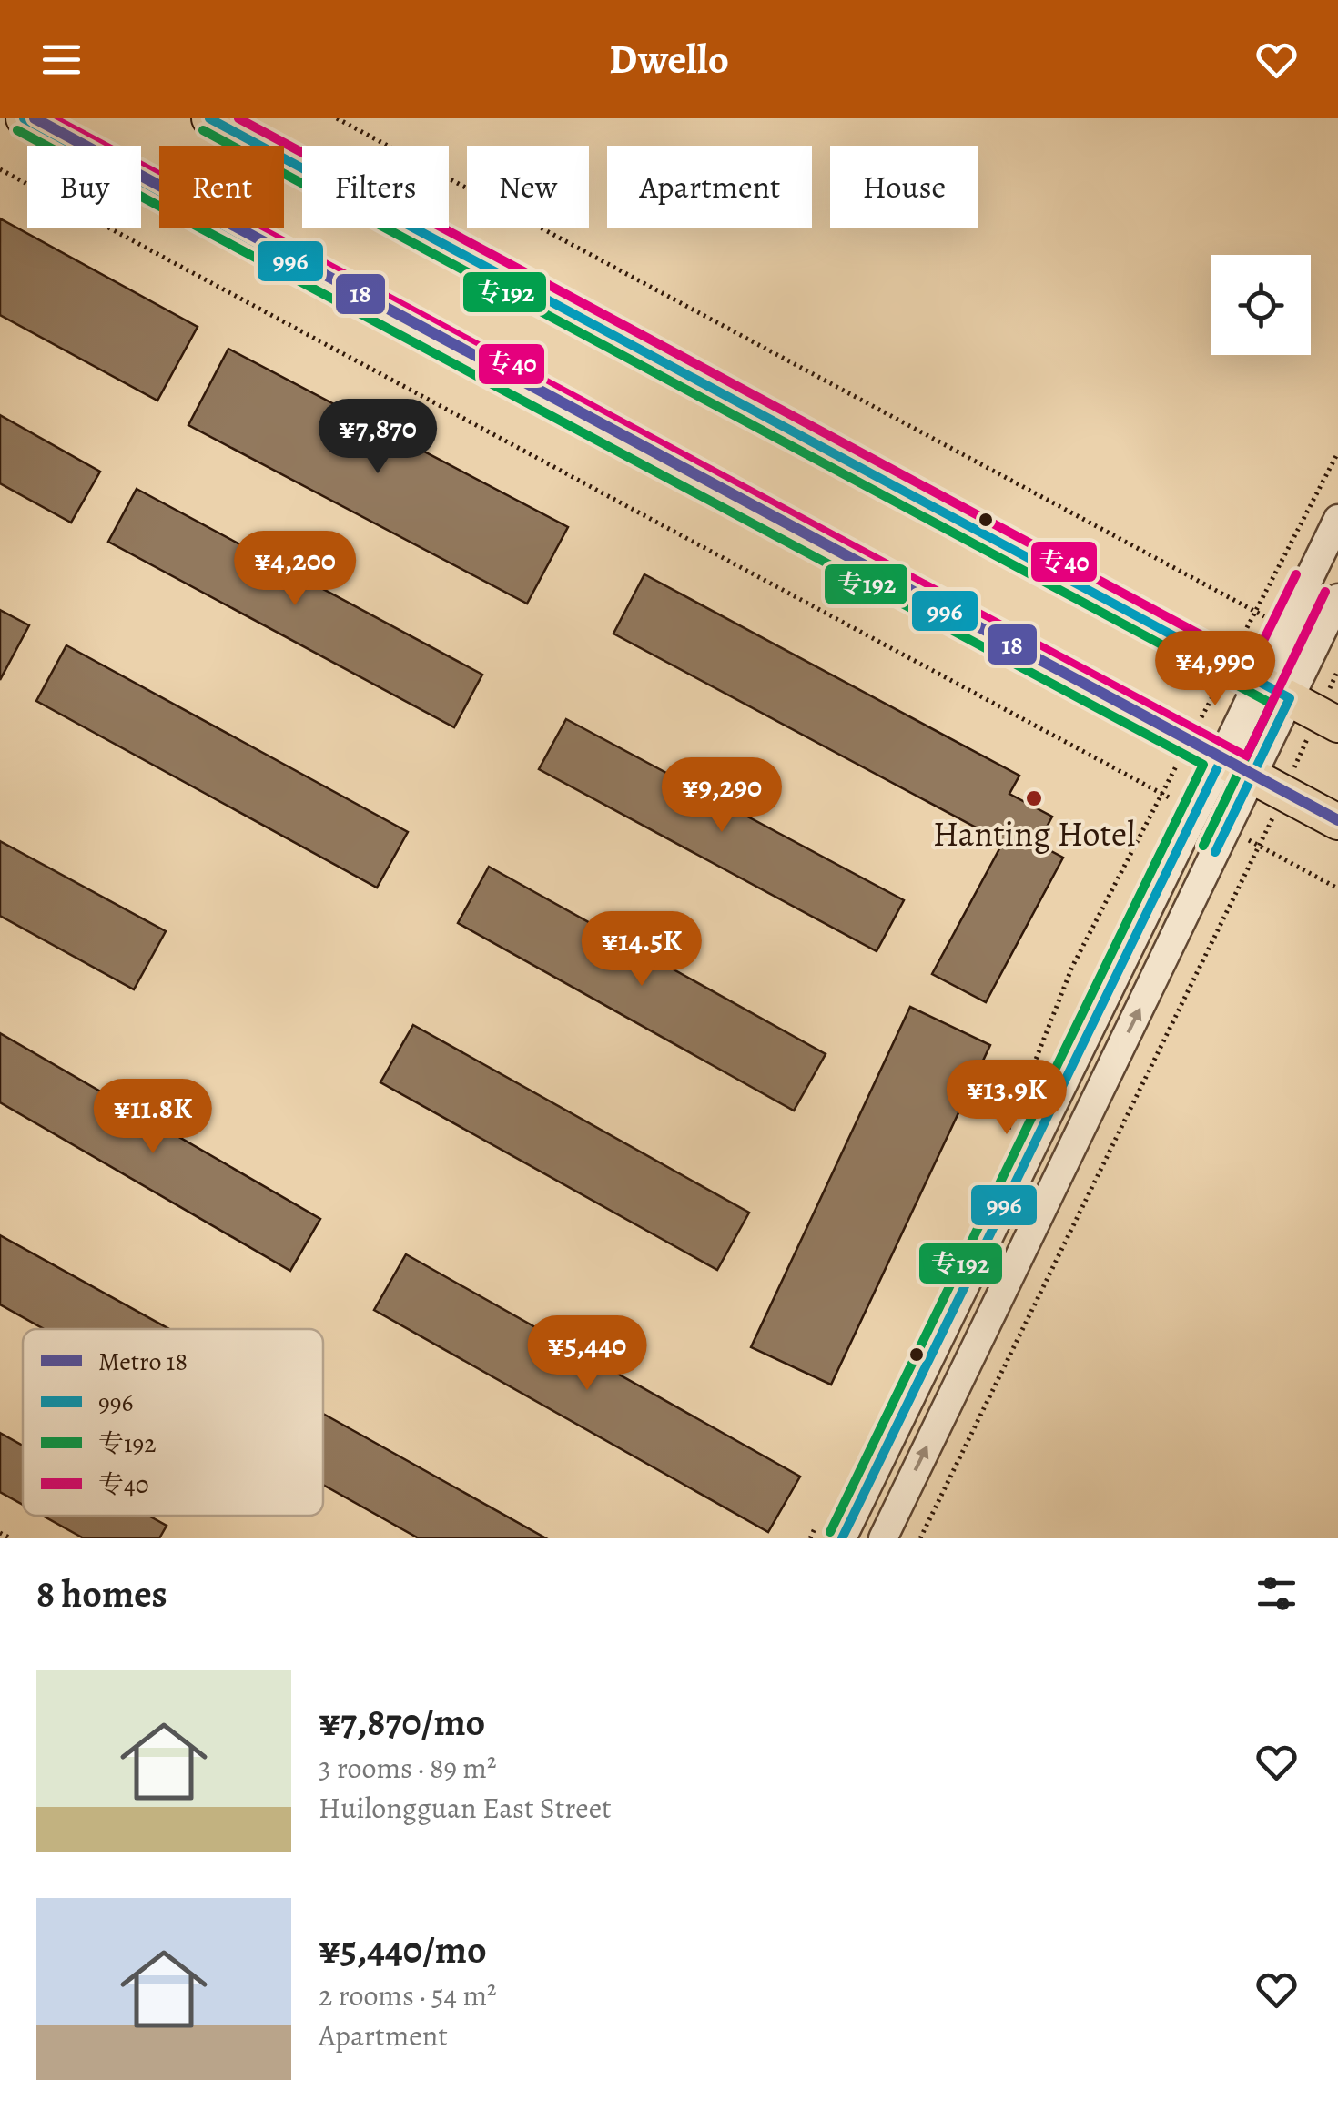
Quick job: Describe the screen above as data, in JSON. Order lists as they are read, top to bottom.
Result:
{
  "places": ["Hanting Hotel"],
  "lines": [
    "metro line 18",
    "transit line 996",
    "transit line 专40",
    "transit line 专192"
  ],
  "legend": [
    "Metro 18",
    "996",
    "专192",
    "专40"
  ],
  "page": {
    "header": "Dwello",
    "chip": [
      "Buy",
      "Rent",
      "Filters",
      "New",
      "Apartment",
      "House"
    ],
    "price": [
      "¥7,870",
      "¥4,200",
      "¥4,990",
      "¥9,290",
      "¥14.5K",
      "¥13.9K",
      "¥11.8K",
      "¥5,440"
    ],
    "heading": "8 homes",
    "list": [
      {
        "name": "¥7,870/mo",
        "note": "3 rooms · 89 m² · Huilongguan East Street"
      },
      {
        "name": "¥5,440/mo",
        "note": "2 rooms · 54 m² · Apartment"
      }
    ]
  }
}
